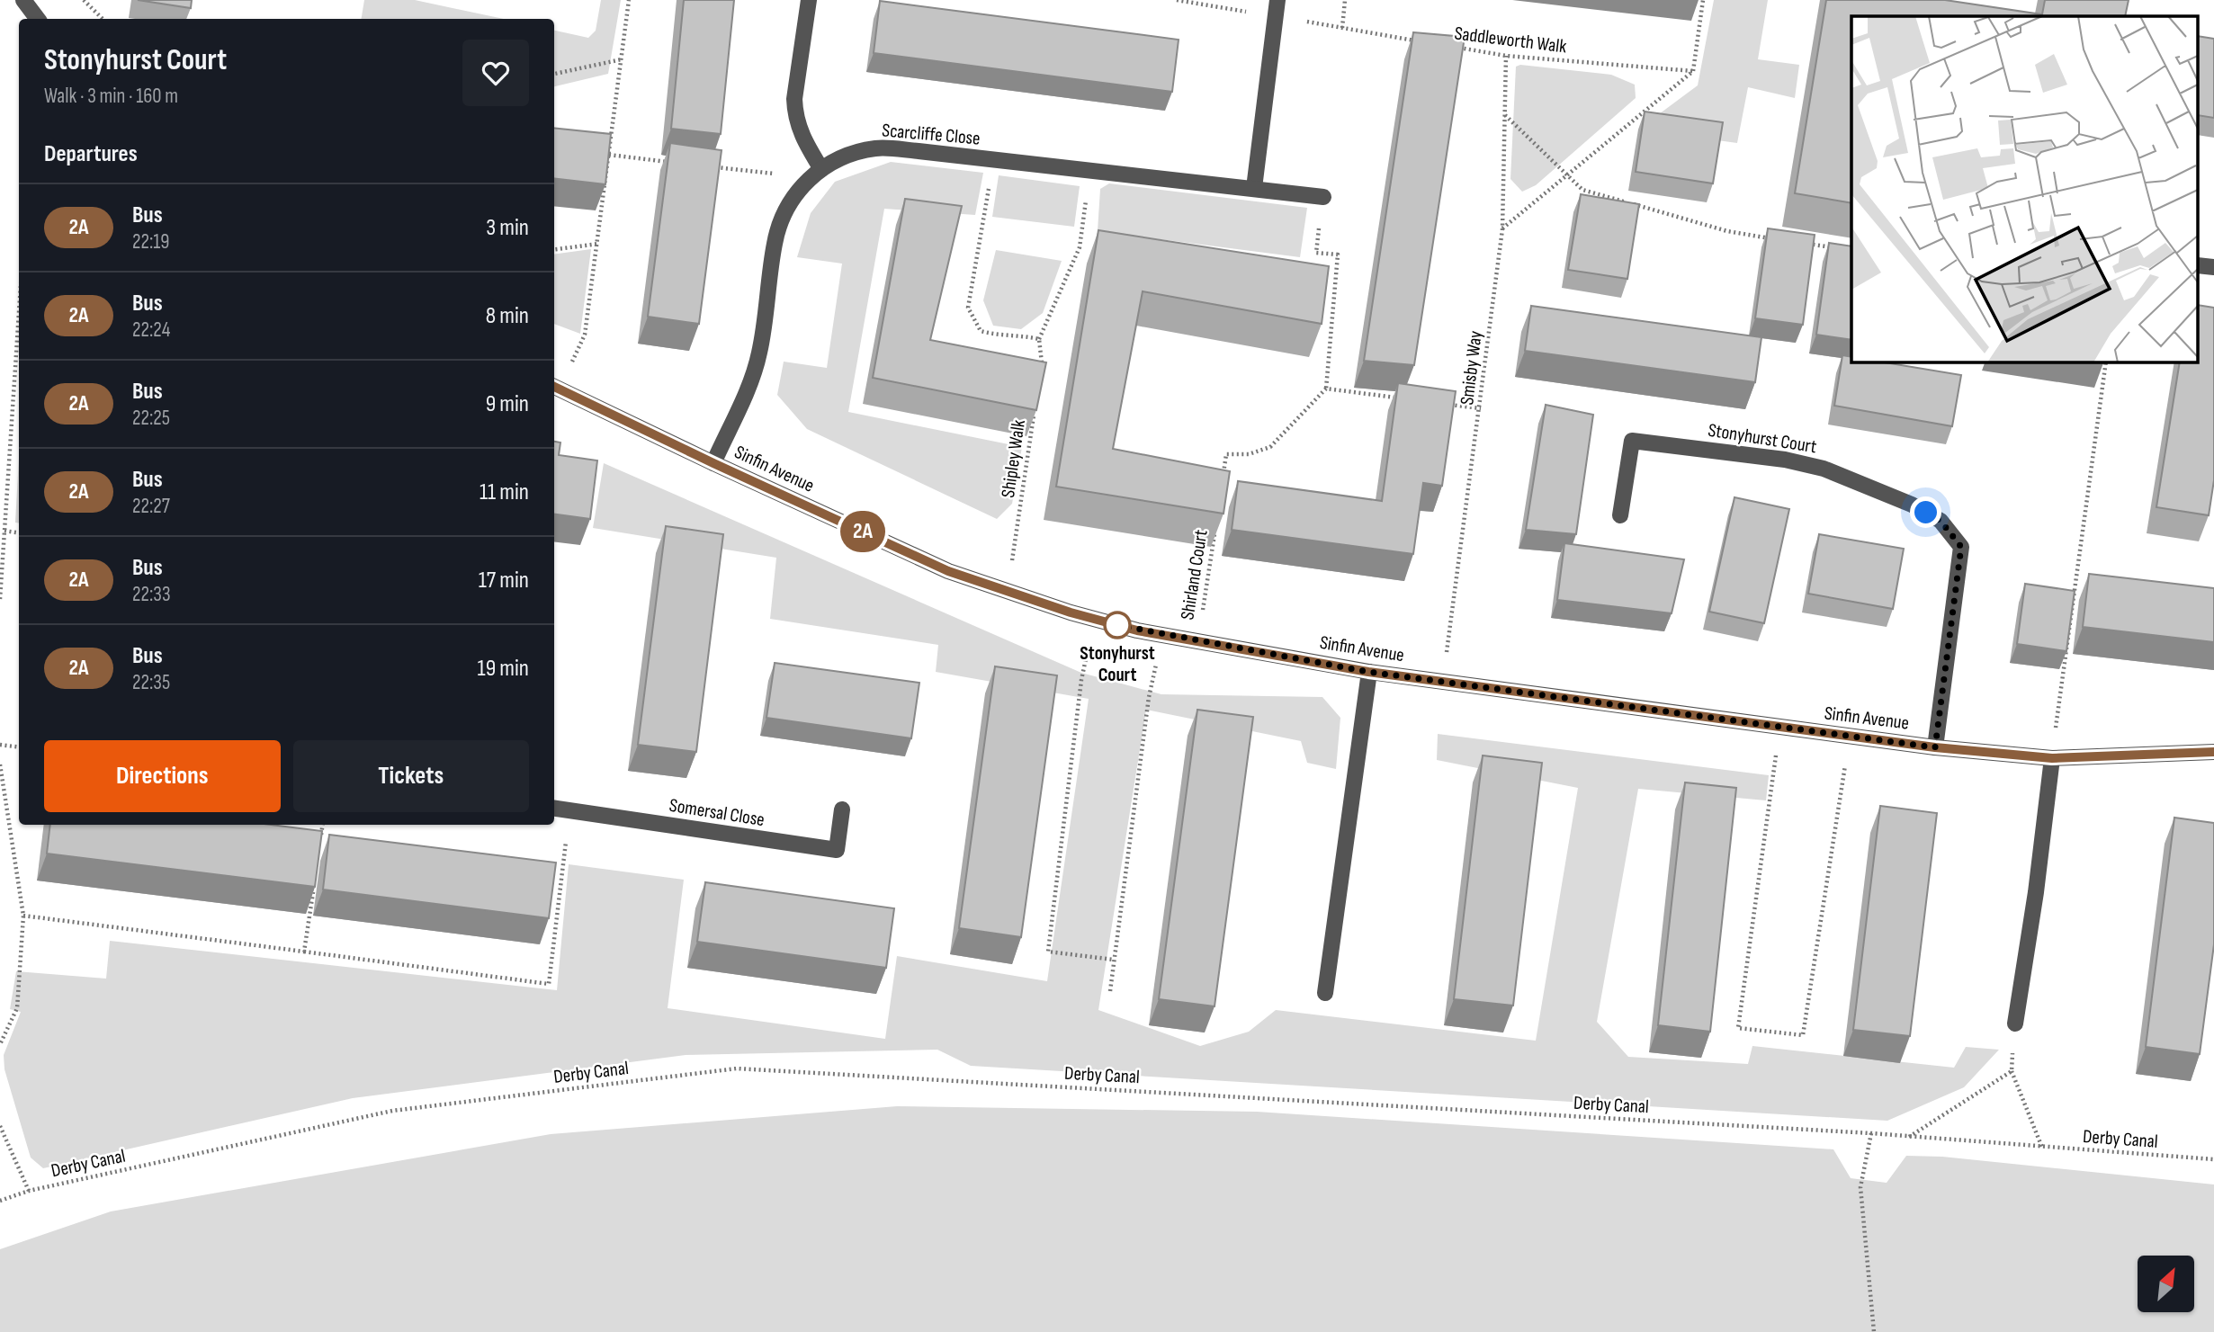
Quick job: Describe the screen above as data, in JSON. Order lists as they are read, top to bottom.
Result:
{
  "streets": {
    "street": [
      "Scarcliffe Close",
      "Stonyhurst Court",
      "Sinfin Avenue",
      "Somersal Close"
    ],
    "path": [
      "Saddleworth Walk",
      "Smisby Way",
      "Shipley Walk",
      "Shirland Court",
      "Derby Canal"
    ]
  },
  "crossings": [
    ["Saddleworth Walk", "Smisby Way"],
    ["Scarcliffe Close", "Sinfin Avenue"],
    ["Smisby Way", "Sinfin Avenue"],
    ["Stonyhurst Court", "Sinfin Avenue"],
    ["Shipley Walk", "Sinfin Avenue"],
    ["Sinfin Avenue", "Shirland Court"]
  ],
  "places": ["Stonyhurst Court"],
  "lines": ["bus line 2A"],
  "north": "top right",
  "page": {
    "on_map": "2A",
    "heading": [
      ["Stonyhurst Court", "Walk · 3 min · 160 m"],
      "Departures"
    ],
    "list": [
      {
        "mark": "2A",
        "name": "Bus",
        "note": "22:19",
        "value": "3 min"
      },
      {
        "mark": "2A",
        "name": "Bus",
        "note": "22:24",
        "value": "8 min"
      },
      {
        "mark": "2A",
        "name": "Bus",
        "note": "22:25",
        "value": "9 min"
      },
      {
        "mark": "2A",
        "name": "Bus",
        "note": "22:27",
        "value": "11 min"
      },
      {
        "mark": "2A",
        "name": "Bus",
        "note": "22:33",
        "value": "17 min"
      },
      {
        "mark": "2A",
        "name": "Bus",
        "note": "22:35",
        "value": "19 min"
      }
    ],
    "buttons": ["Directions", "Tickets"]
  }
}
